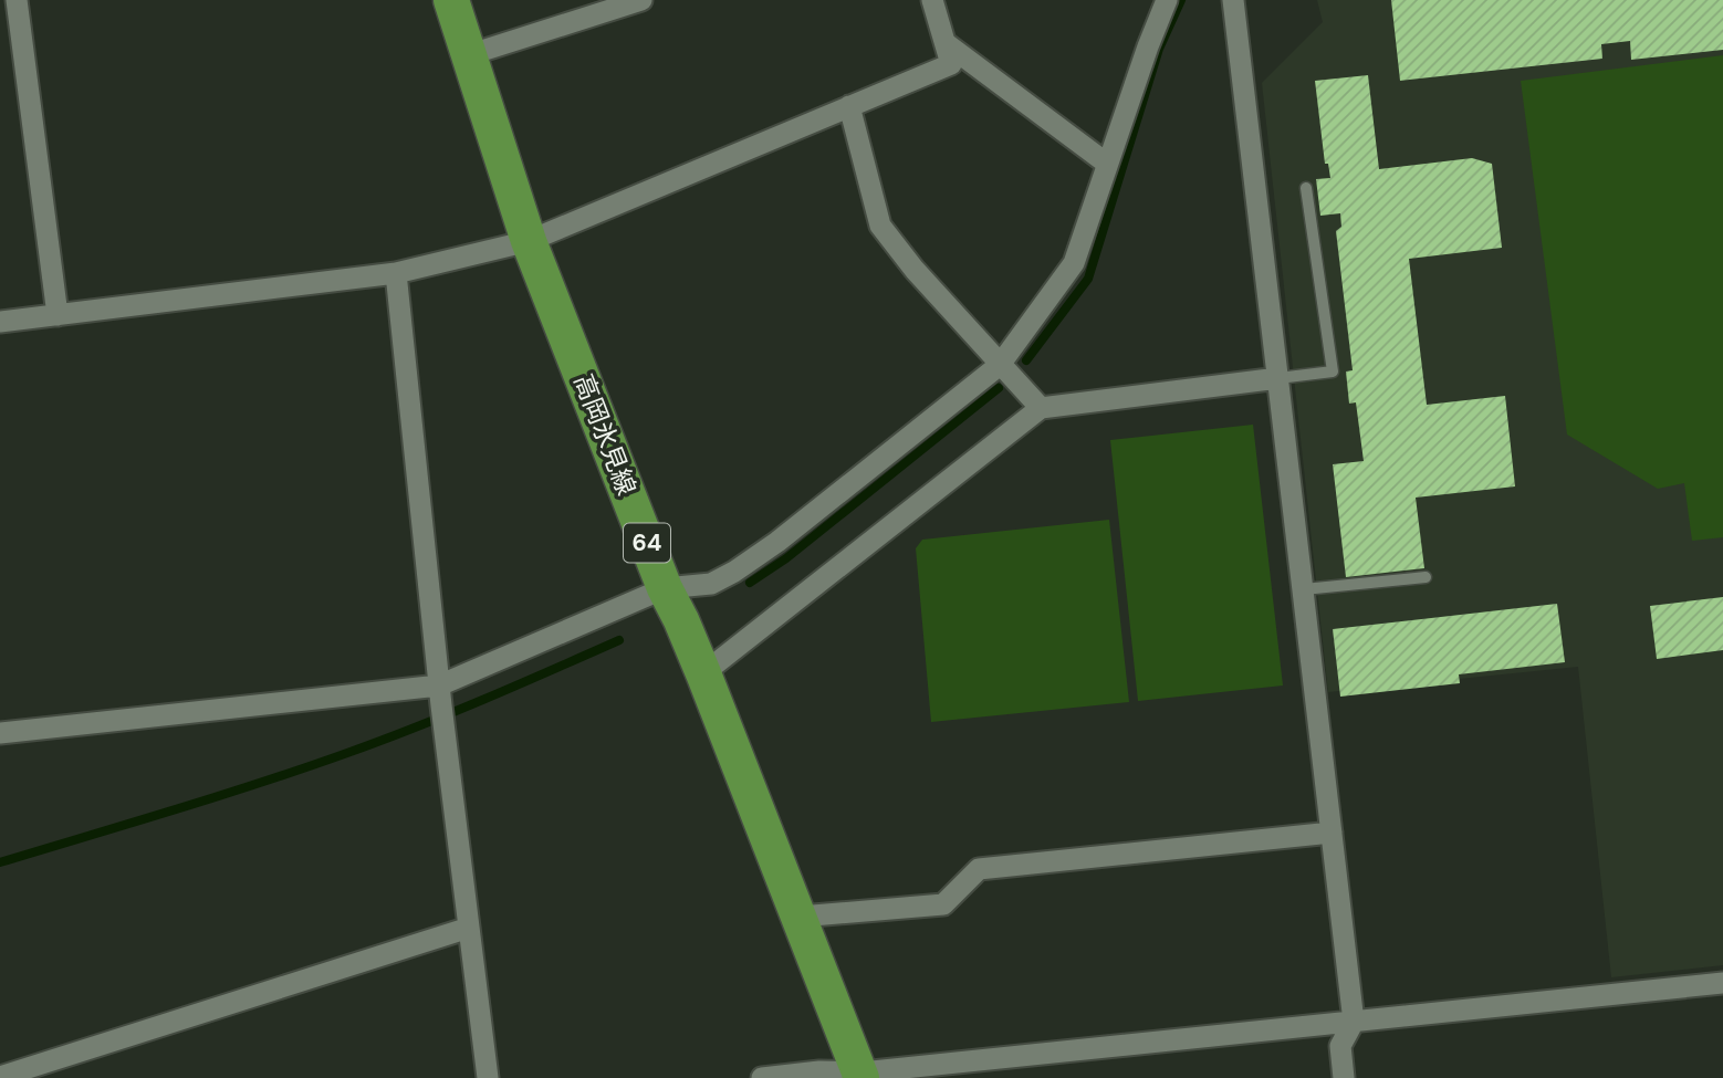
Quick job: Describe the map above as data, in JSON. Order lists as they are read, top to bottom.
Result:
{
  "streets": {
    "main road": ["高岡氷見線", "64"]
  }
}
